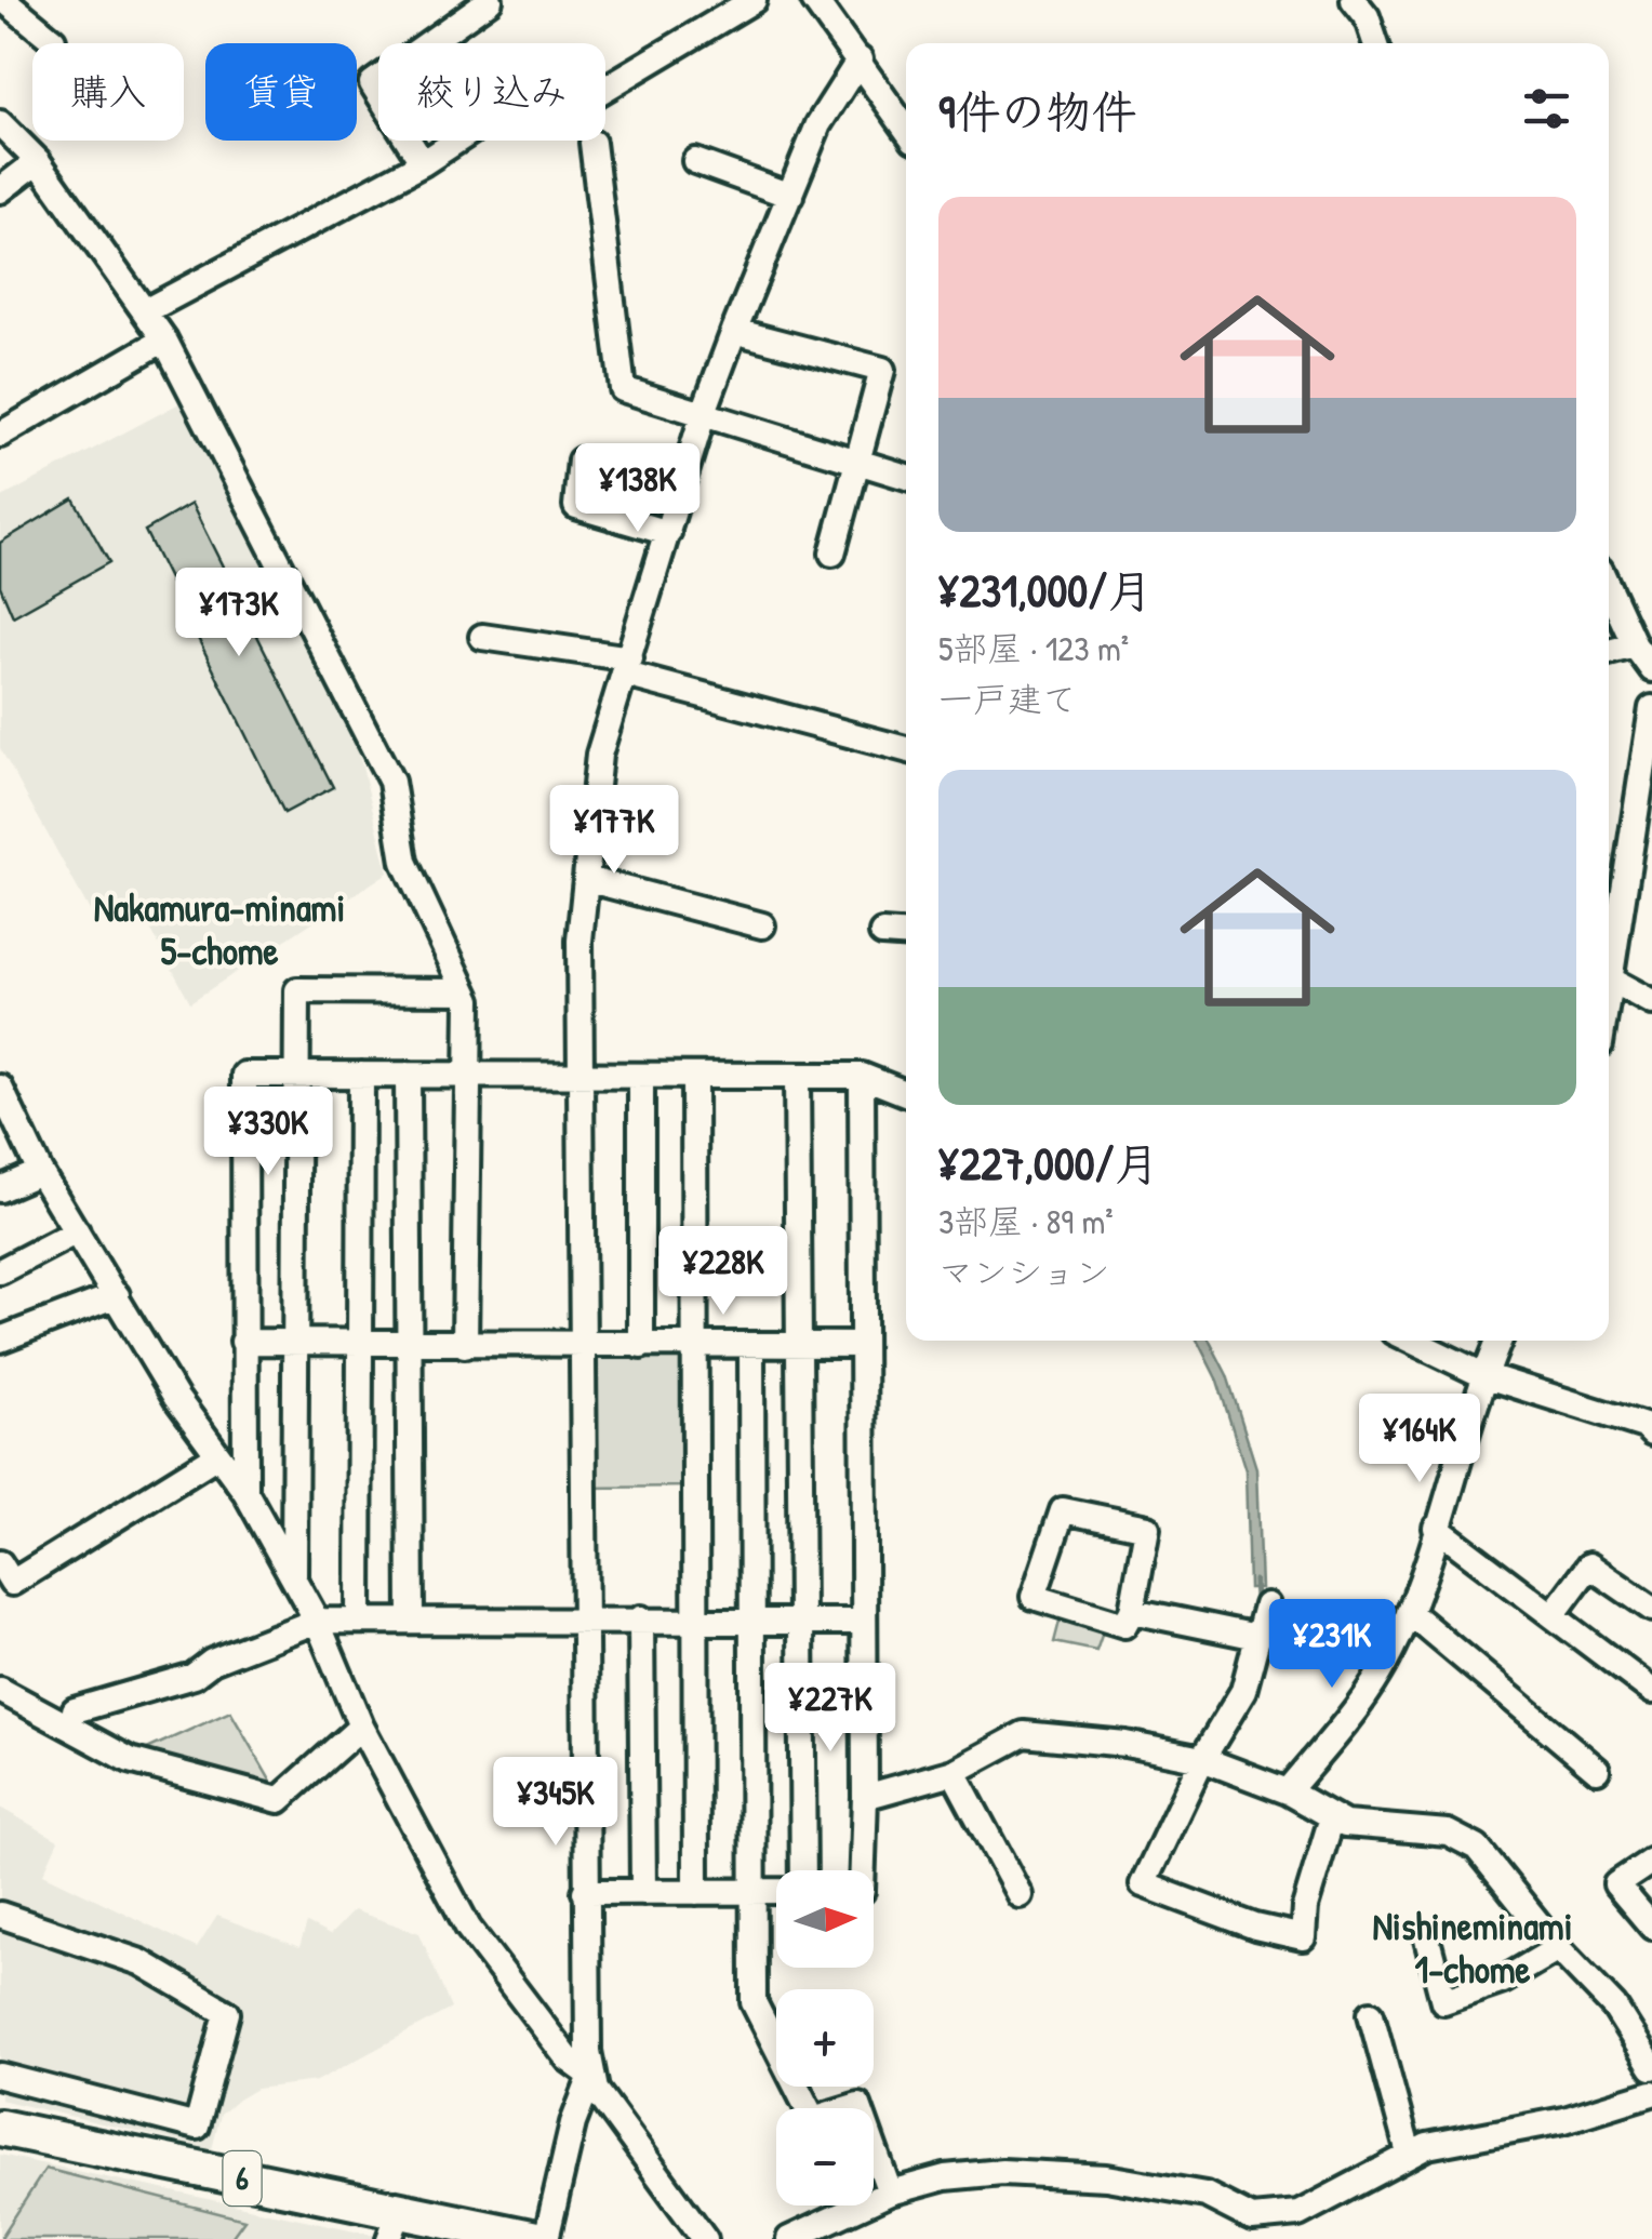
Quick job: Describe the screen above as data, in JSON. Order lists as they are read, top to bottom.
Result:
{
  "streets": {
    "highway": ["6"]
  },
  "districts": ["Nakamura-minami 5-chome", "Nishineminami 1-chome"],
  "north": "right",
  "page": {
    "chip": ["購入", "賃貸", "絞り込み"],
    "heading": "9件の物件",
    "list": [
      {
        "name": "¥231,000/月",
        "note": "5部屋 · 123 m² · 一戸建て"
      },
      {
        "name": "¥227,000/月",
        "note": "3部屋 · 89 m² · マンション"
      }
    ],
    "price": [
      "¥138K",
      "¥173K",
      "¥177K",
      "¥330K",
      "¥228K",
      "¥164K",
      "¥231K",
      "¥227K",
      "¥345K"
    ],
    "map_buttons": ["+", "−"]
  }
}
